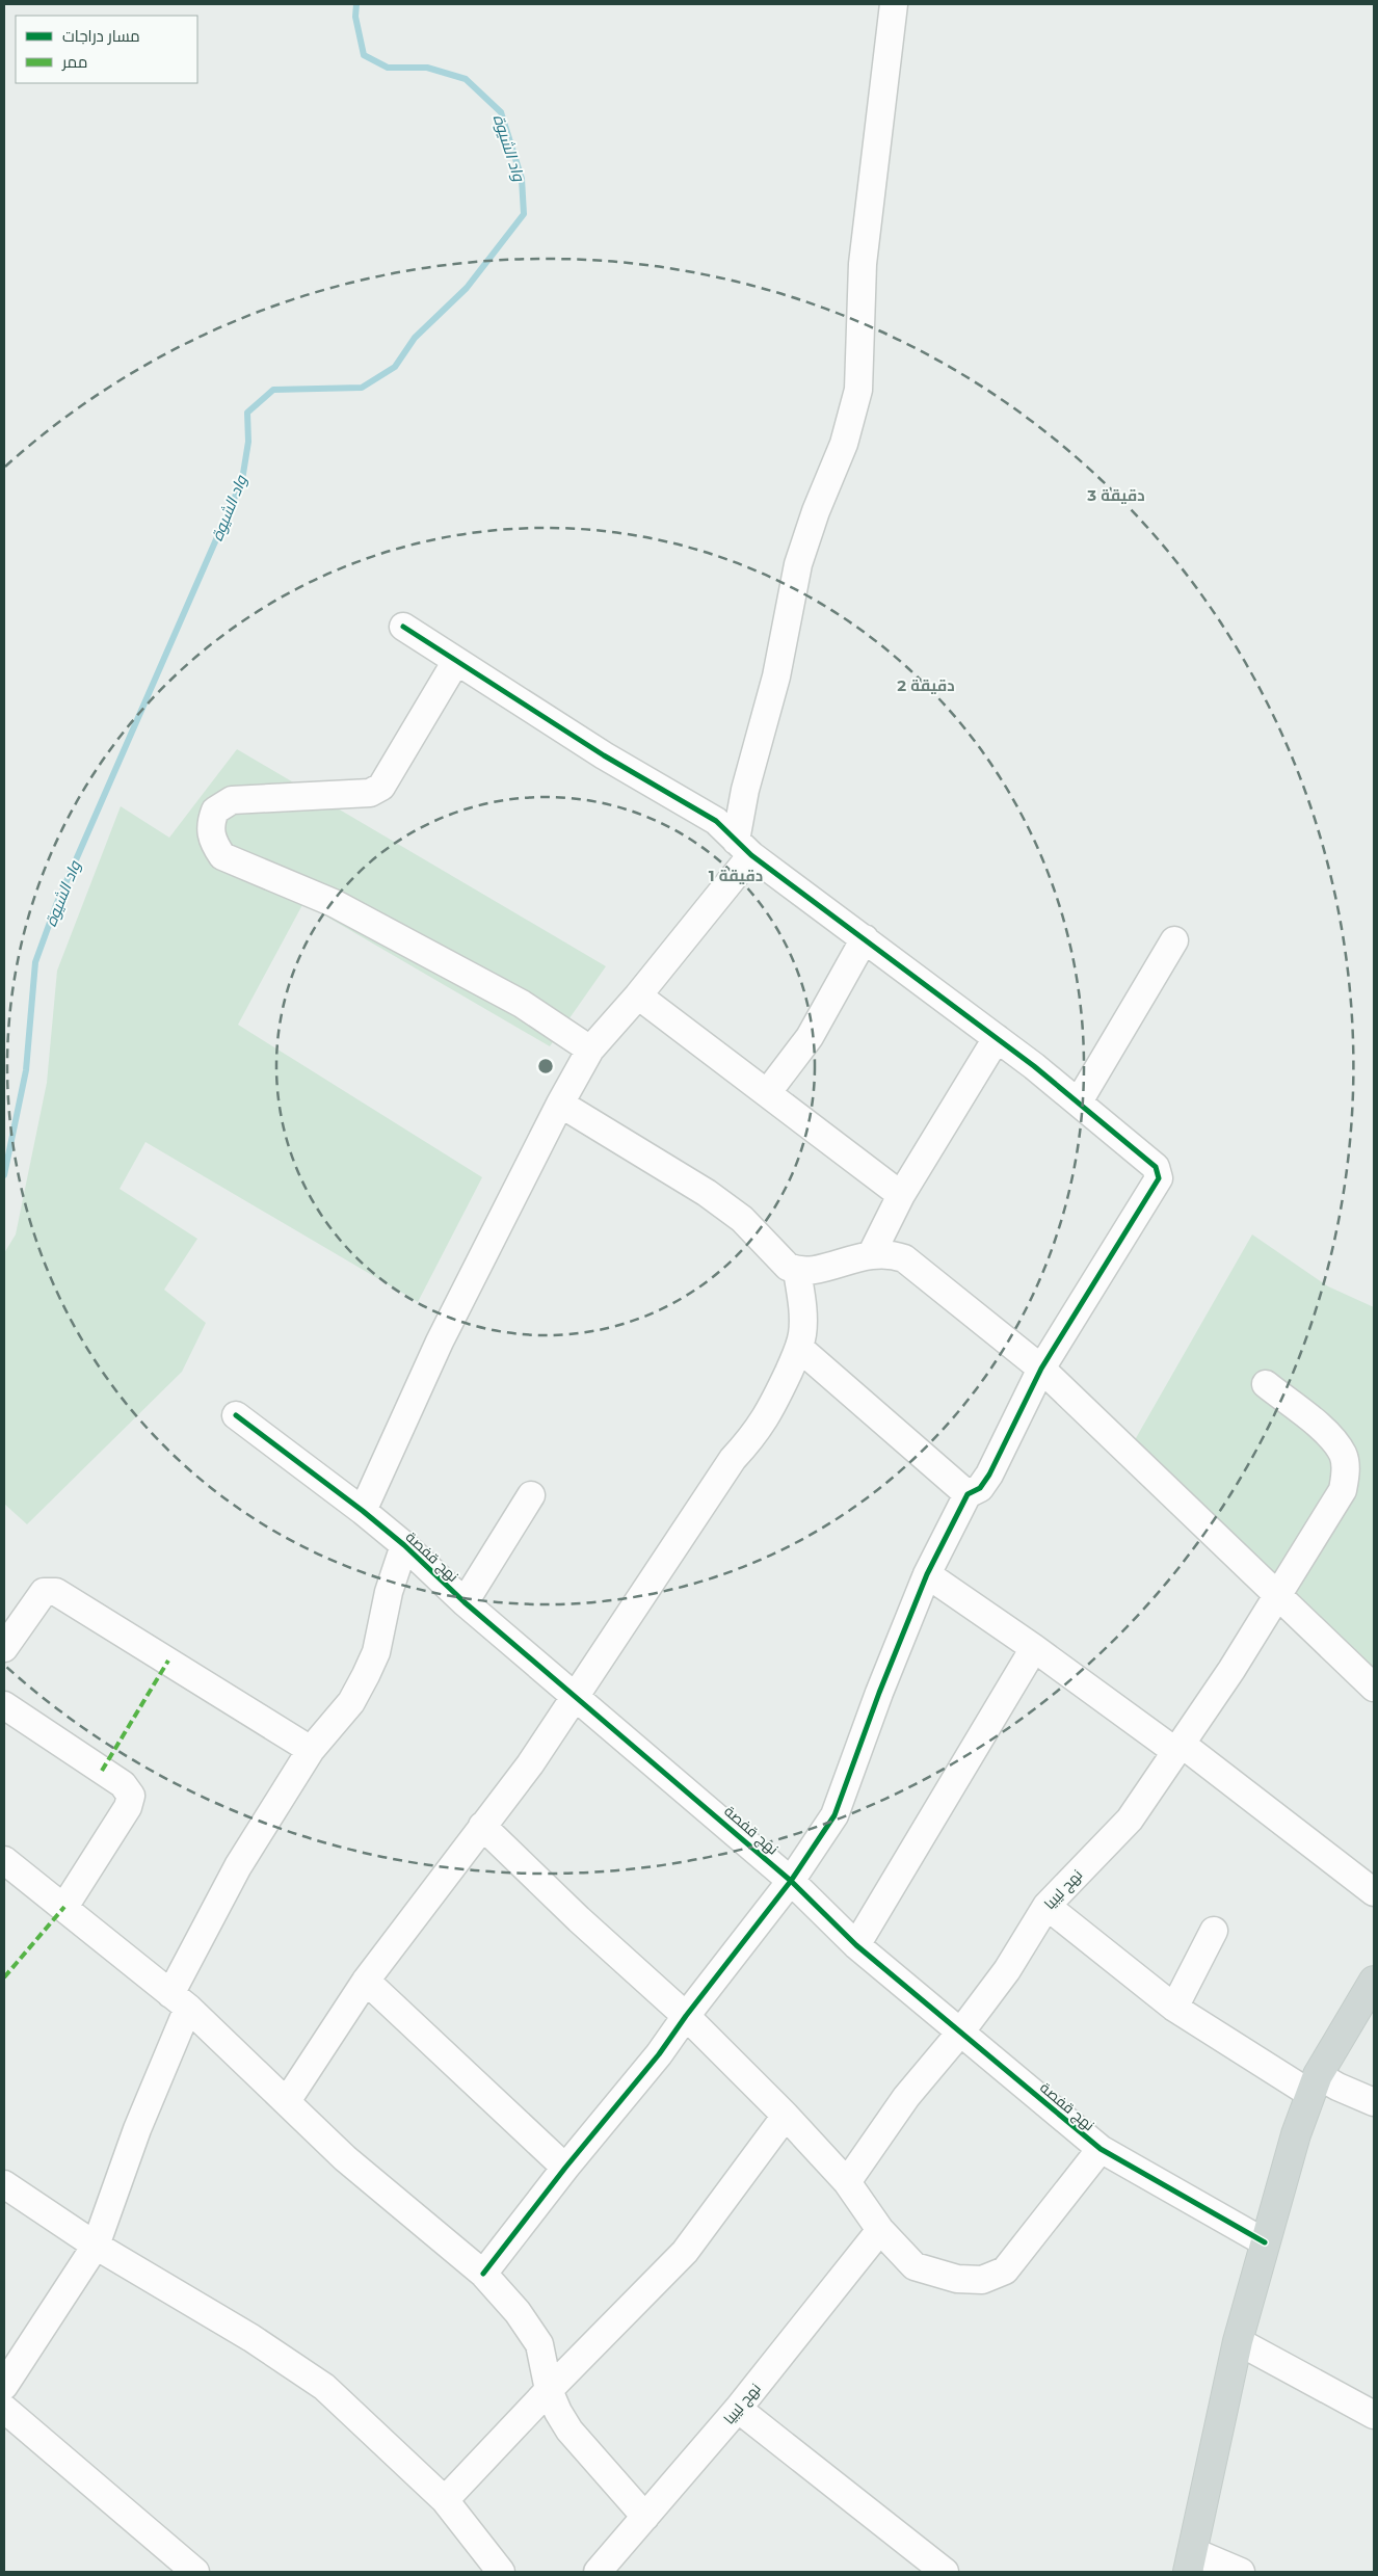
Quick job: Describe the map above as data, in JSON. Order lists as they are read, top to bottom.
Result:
{
  "streets": {
    "street": ["نهج قفصة", "نهج ليبيا"]
  },
  "crossings": [
    ["نهج قفصة", "نهج ليبيا"]
  ],
  "water": ["واد الشيوة"],
  "legend": ["مسار دراجات", "ممر"],
  "rings": ["3 دقيقة", "2 دقيقة", "1 دقيقة"]
}
